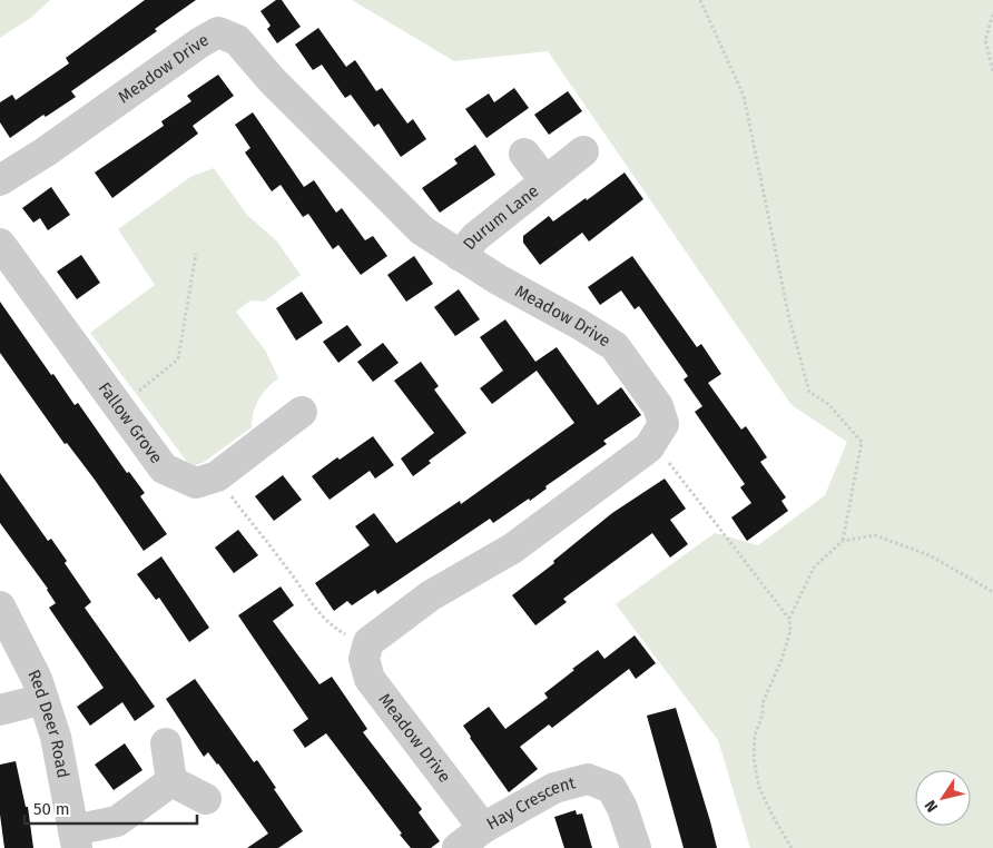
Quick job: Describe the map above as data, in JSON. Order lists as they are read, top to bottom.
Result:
{
  "streets": {
    "street": [
      "Meadow Drive",
      "Durum Lane",
      "Fallow Grove",
      "Red Deer Road",
      "Hay Crescent"
    ]
  },
  "crossings": [
    ["Meadow Drive", "Durum Lane"],
    ["Meadow Drive", "Hay Crescent"]
  ],
  "scale_bar": "50 m",
  "north": "bottom left"
}
